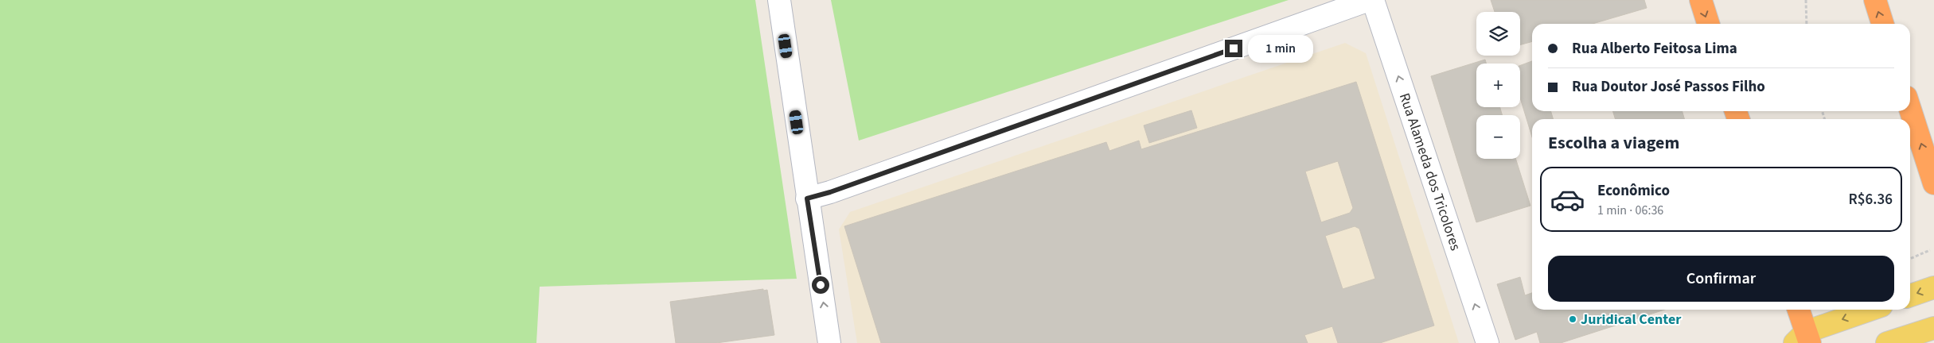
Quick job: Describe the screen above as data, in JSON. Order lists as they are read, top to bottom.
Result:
{
  "streets": {
    "street": ["Rua Alameda dos Tricolores"]
  },
  "one_way": ["Rua Alameda dos Tricolores"],
  "places": ["Juridical Center"],
  "page": {
    "map_buttons": ["+", "−"],
    "banner": ["Rua Alberto Feitosa Lima", "Rua Doutor José Passos Filho"],
    "bubble": "1 min",
    "heading": "Escolha a viagem",
    "list": [
      {
        "name": "Econômico",
        "note": "1 min · 06:36",
        "value": "R$6.36"
      }
    ],
    "buttons": "Confirmar"
  }
}
